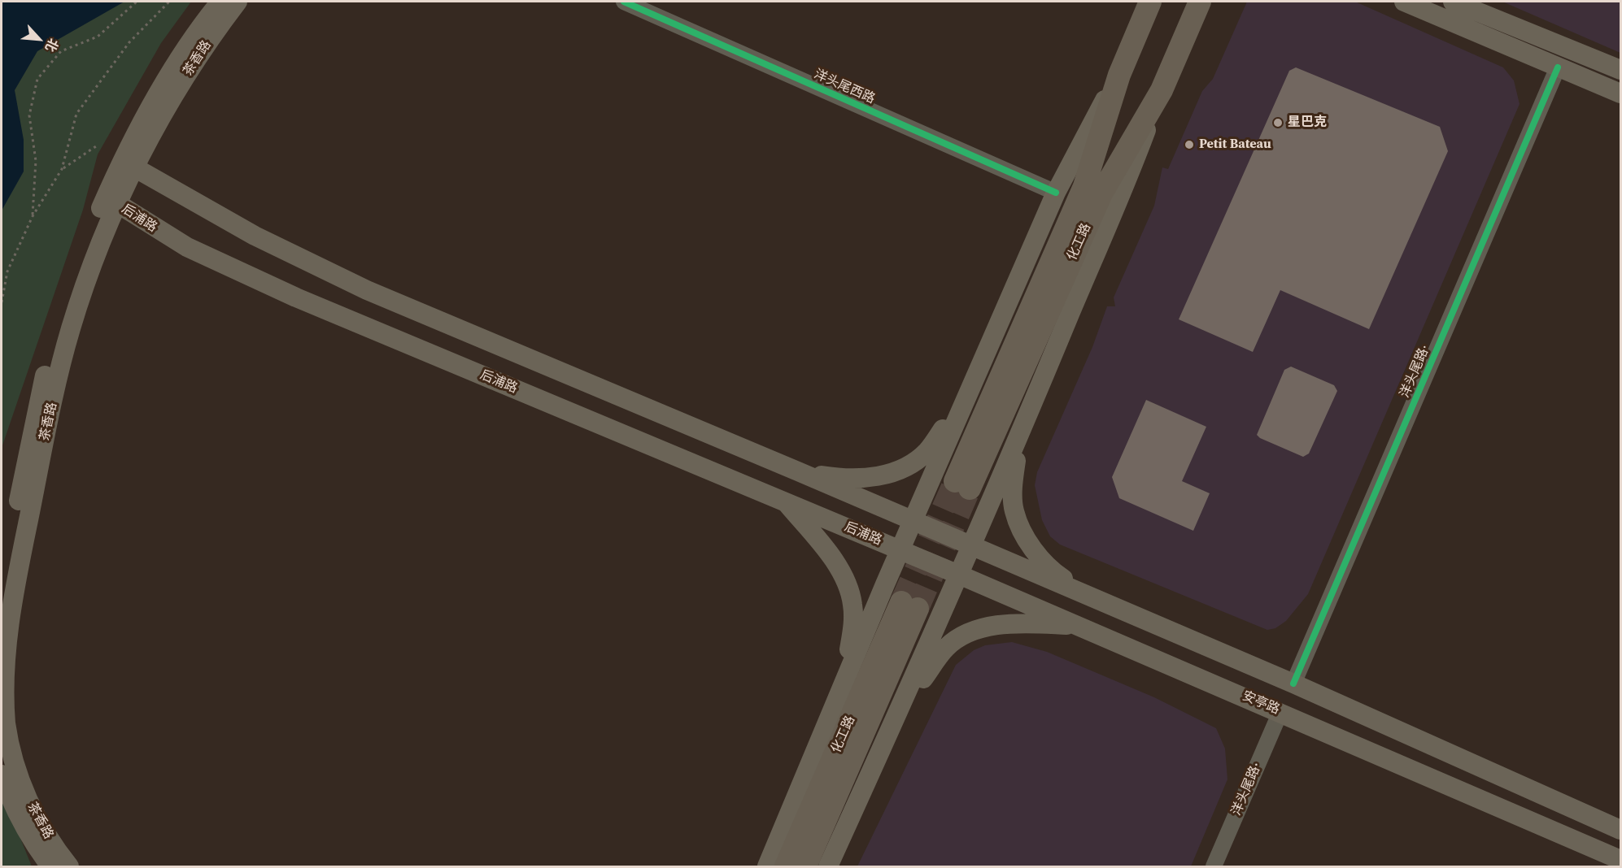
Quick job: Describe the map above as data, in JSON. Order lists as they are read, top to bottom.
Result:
{
  "streets": {
    "highway": ["化工路"],
    "main road": ["茶香路", "后浦路", "安亭路"],
    "street": ["洋头尾西路", "洋头尾路·"]
  },
  "crossings": [
    ["茶香路", "后浦路"],
    ["后浦路", "安亭路"],
    ["洋头尾路·", "安亭路"]
  ],
  "places": ["星巴克", "Petit Bateau"],
  "north": "bottom right"
}
